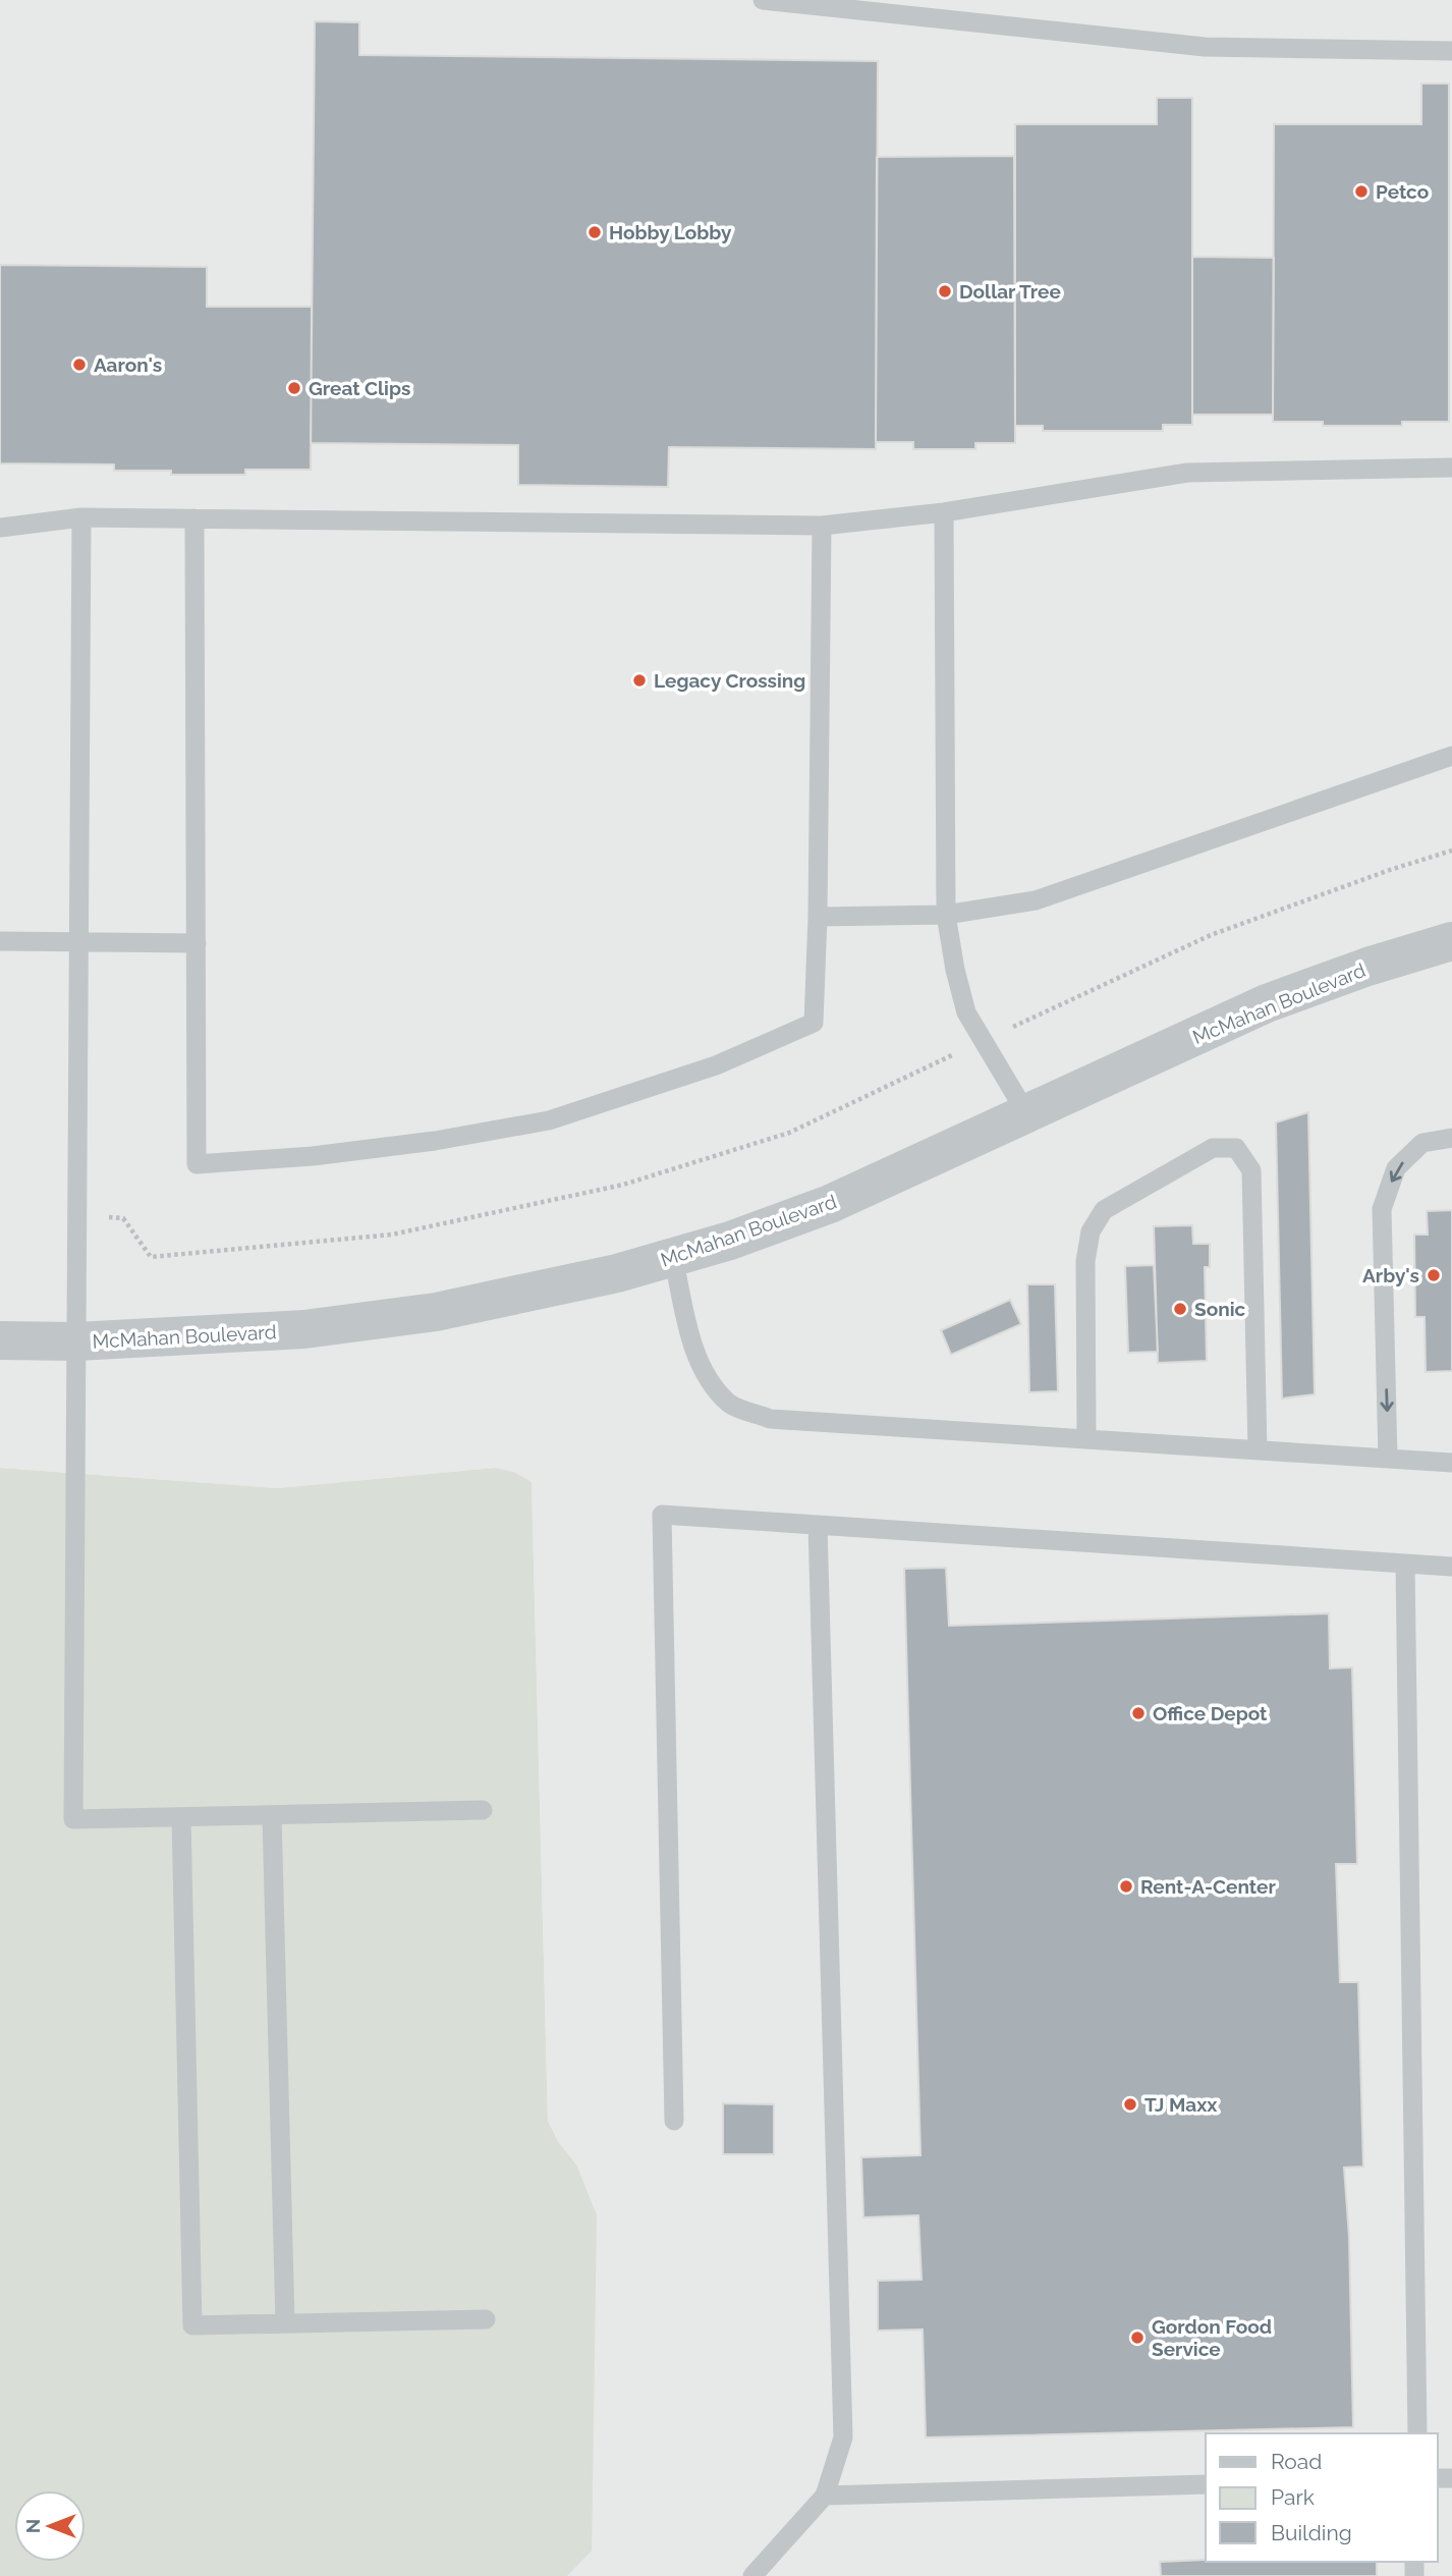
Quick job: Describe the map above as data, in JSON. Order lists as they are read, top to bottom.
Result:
{
  "streets": {
    "street": ["McMahan Boulevard"]
  },
  "places": [
    "Petco",
    "Hobby Lobby",
    "Dollar Tree",
    "Aaron's",
    "Great Clips",
    "Legacy Crossing",
    "Arby's",
    "Sonic",
    "Office Depot",
    "Rent-A-Center",
    "TJ Maxx",
    "Gordon Food Service"
  ],
  "legend": ["Road", "Park", "Building"],
  "north": "left"
}
